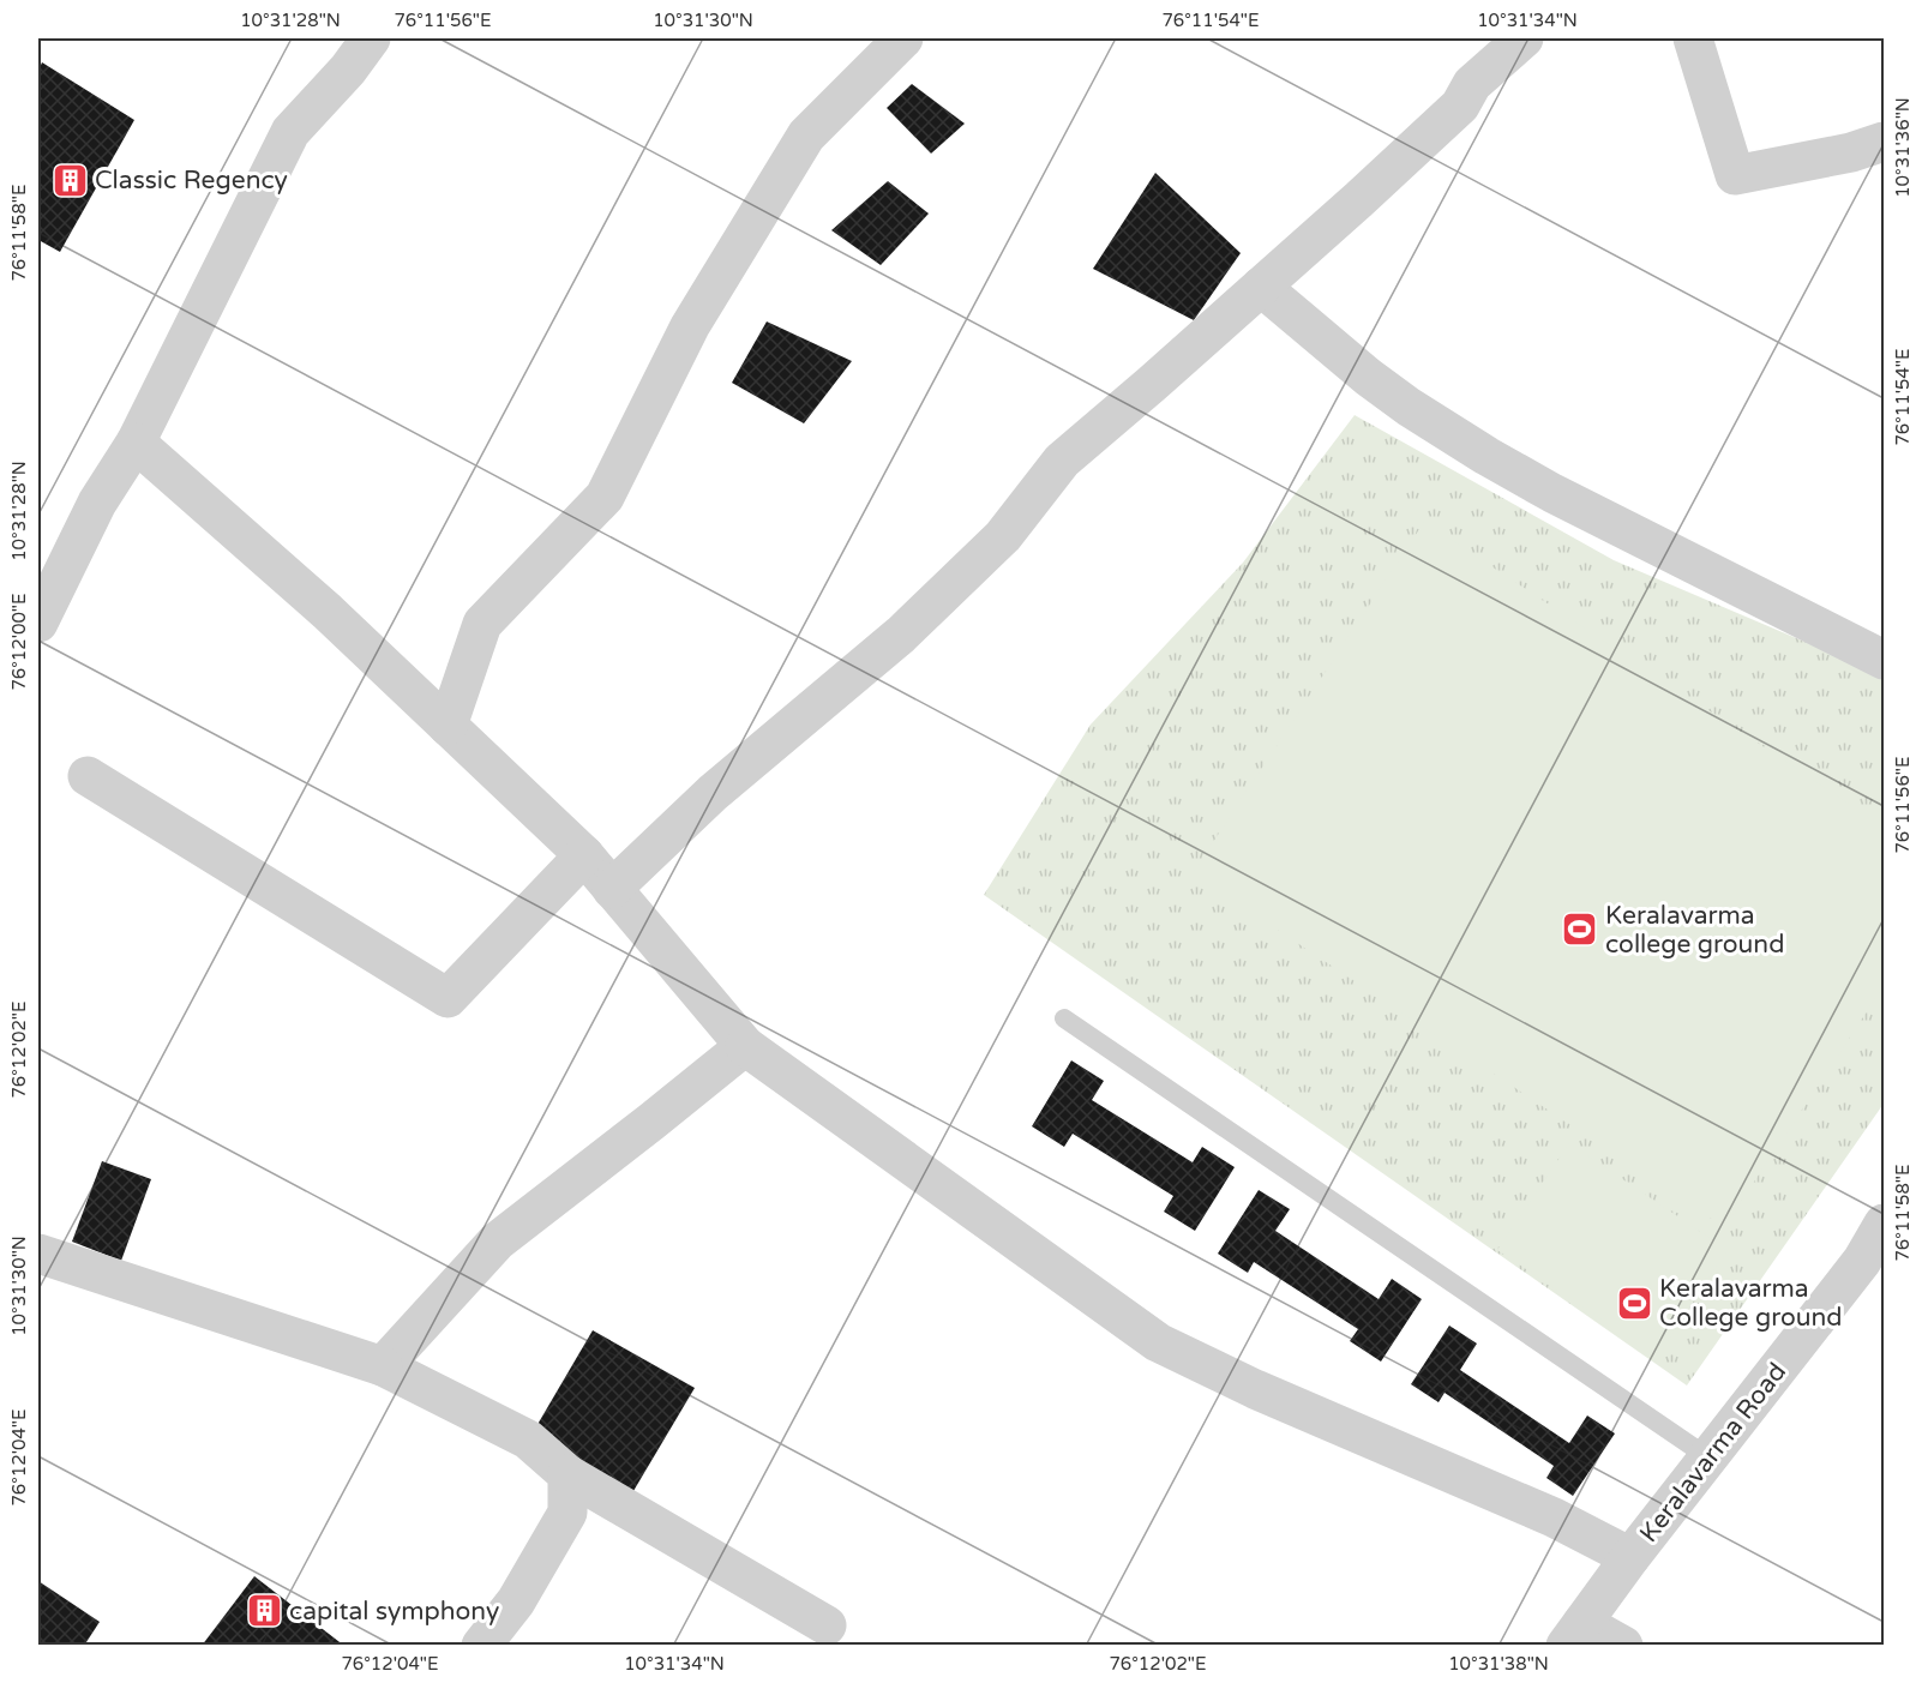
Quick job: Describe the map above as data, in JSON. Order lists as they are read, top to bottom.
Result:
{
  "streets": {
    "street": ["Keralavarma Road"]
  },
  "places": {
    "building": ["Classic Regency", "capital symphony"],
    "sports": ["Keralavarma college ground", "Keralavarma College ground"]
  },
  "coordinates": [
    "10°31'28\"N",
    "76°11'56\"E",
    "10°31'30\"N",
    "76°11'54\"E",
    "10°31'34\"N",
    "10°31'36\"N",
    "76°11'58\"E",
    "76°12'00\"E",
    "76°12'02\"E",
    "76°12'04\"E",
    "10°31'38\"N"
  ]
}
